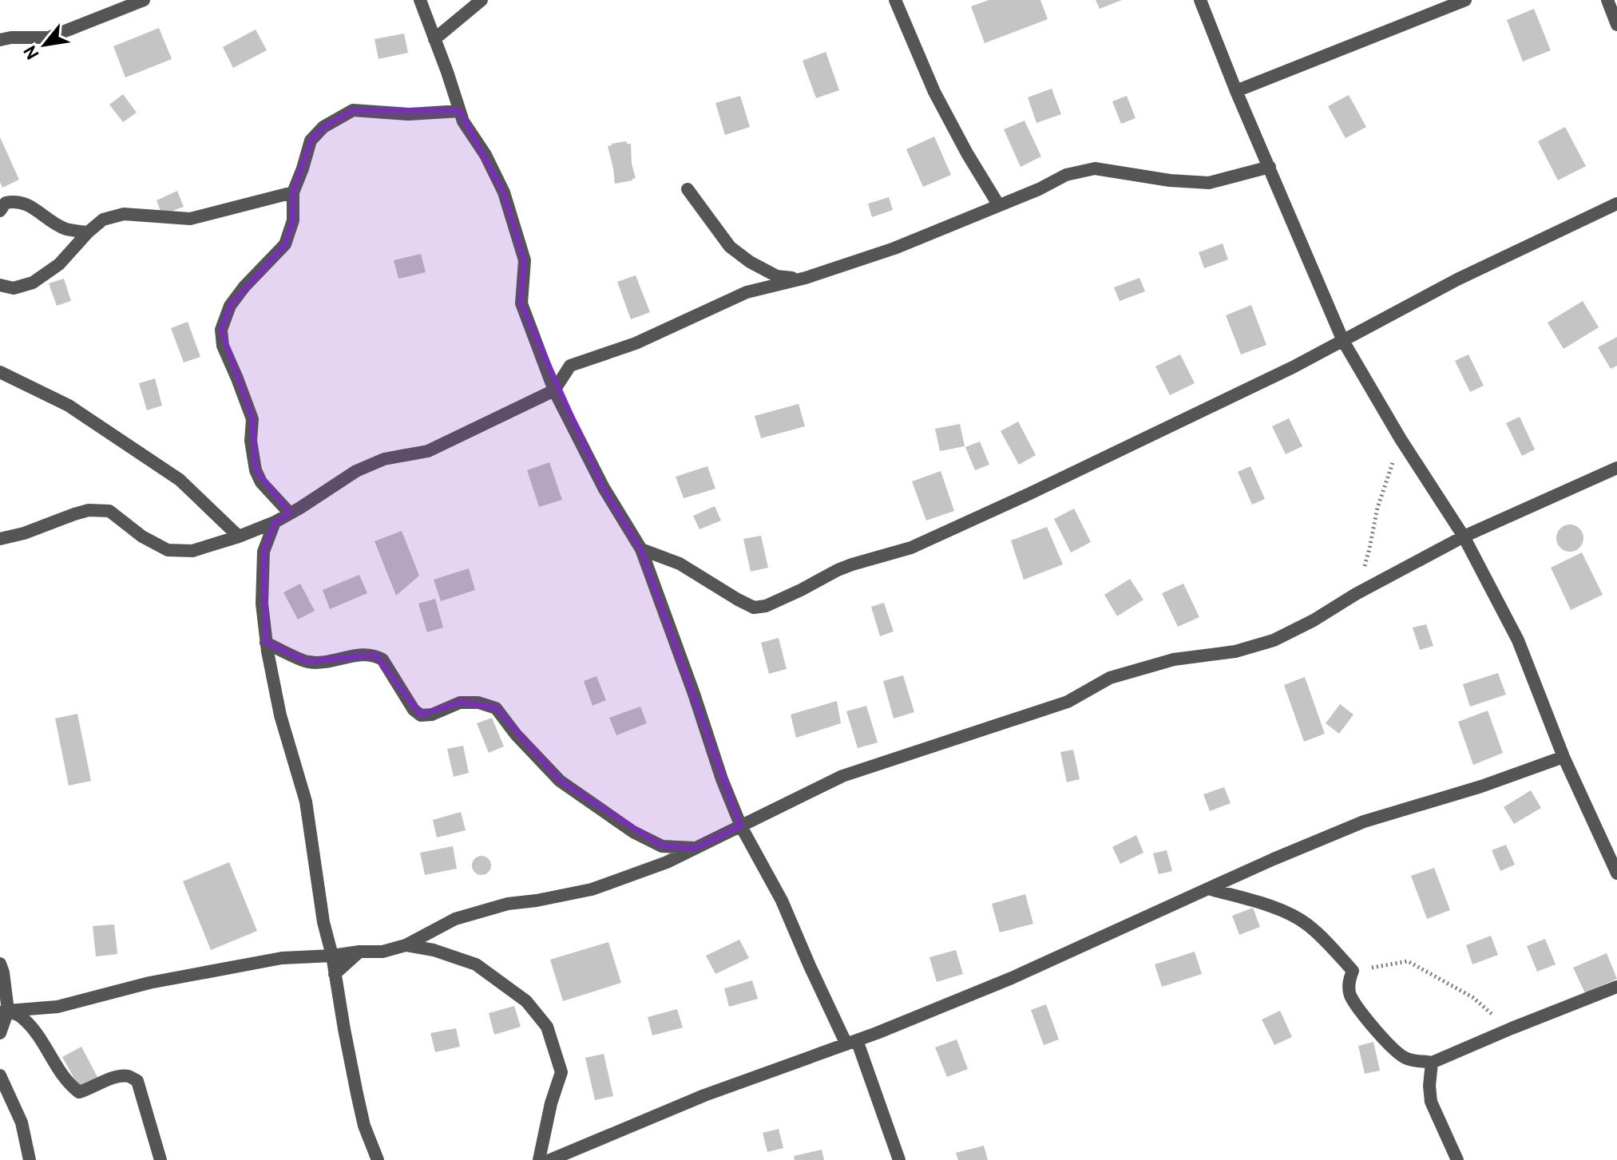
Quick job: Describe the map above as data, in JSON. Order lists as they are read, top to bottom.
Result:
{
  "north": "bottom left"
}
